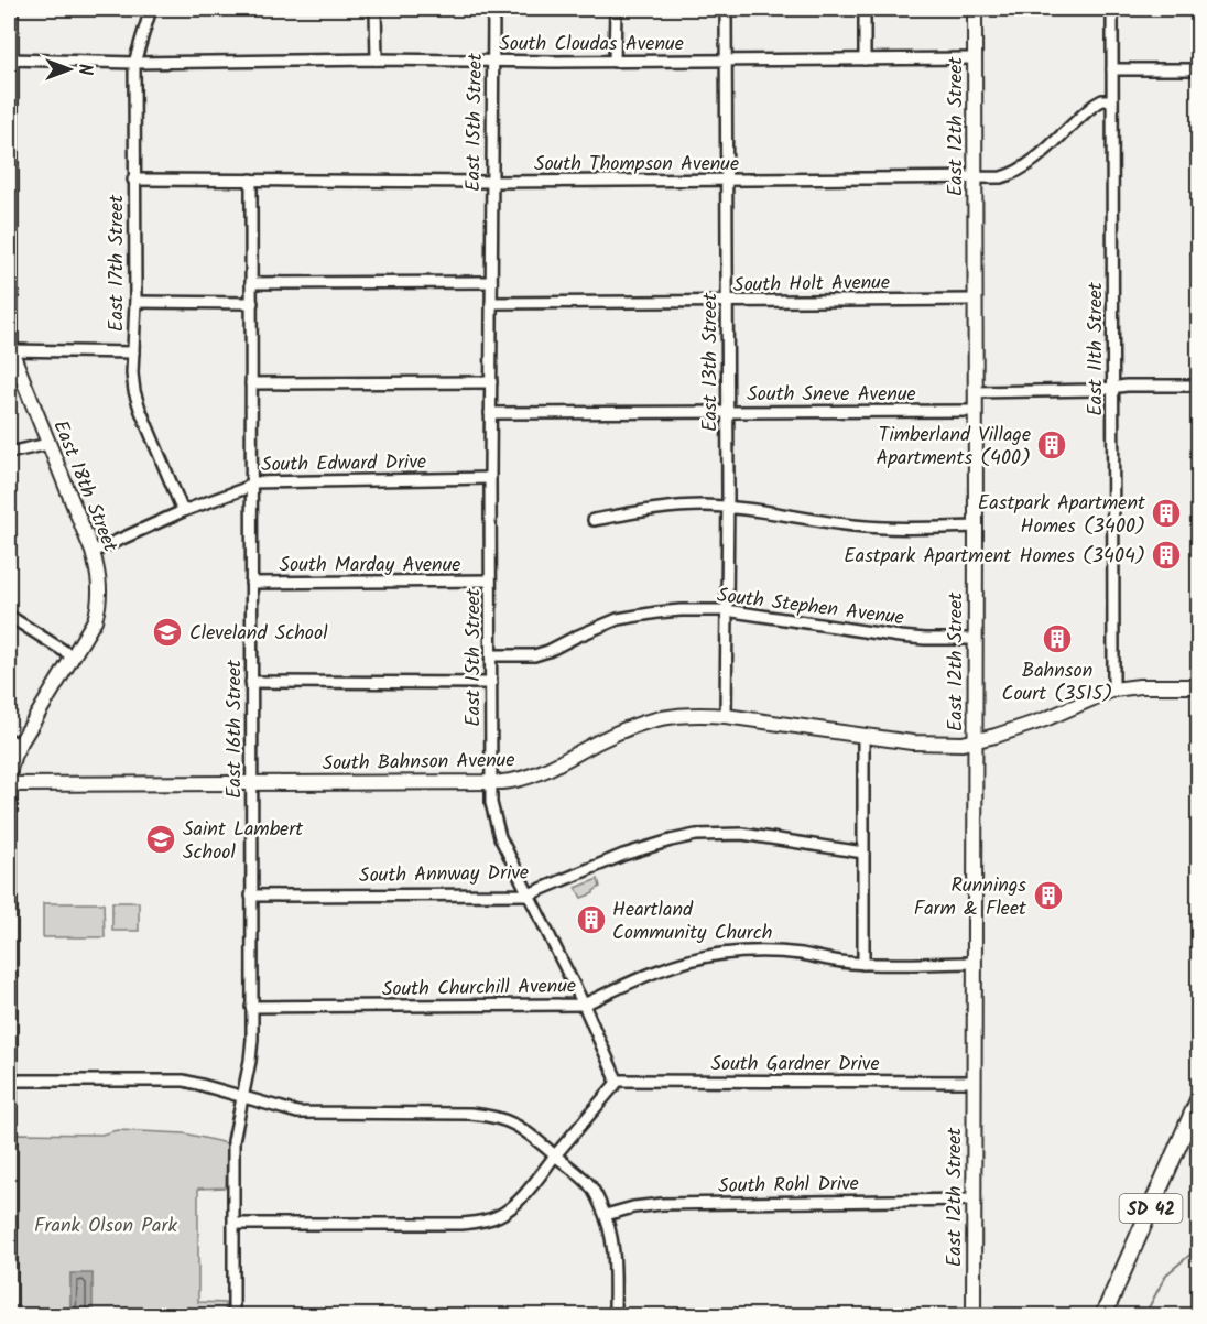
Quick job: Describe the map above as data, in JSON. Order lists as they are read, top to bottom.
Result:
{
  "streets": {
    "main road": ["SD 42"],
    "street": [
      "South Cloudas Avenue",
      "East 15th Street",
      "East 12th Street",
      "South Thompson Avenue",
      "East 17th Street",
      "South Holt Avenue",
      "East 11th Street",
      "East 13th Street",
      "South Sneve Avenue",
      "South Edward Drive",
      "East 18th Street",
      "South Marday Avenue",
      "South Stephen Avenue",
      "East 16th Street",
      "South Bahnson Avenue",
      "South Annway Drive",
      "South Churchill Avenue",
      "South Gardner Drive",
      "South Rohl Drive"
    ]
  },
  "crossings": [
    ["South Cloudas Avenue", "East 15th Street"],
    ["South Cloudas Avenue", "East 12th Street"],
    ["South Cloudas Avenue", "East 17th Street"],
    ["South Cloudas Avenue", "East 13th Street"],
    ["South Cloudas Avenue", "East 18th Street"],
    ["East 15th Street", "South Thompson Avenue"],
    ["East 15th Street", "South Holt Avenue"],
    ["East 15th Street", "South Sneve Avenue"],
    ["East 15th Street", "South Edward Drive"],
    ["East 15th Street", "South Marday Avenue"],
    ["East 15th Street", "South Stephen Avenue"],
    ["East 15th Street", "South Bahnson Avenue"],
    ["East 15th Street", "South Annway Drive"],
    ["East 15th Street", "South Churchill Avenue"],
    ["East 15th Street", "South Gardner Drive"],
    ["East 12th Street", "South Thompson Avenue"],
    ["East 12th Street", "South Holt Avenue"],
    ["East 12th Street", "South Sneve Avenue"],
    ["East 12th Street", "South Stephen Avenue"],
    ["East 12th Street", "South Bahnson Avenue"],
    ["East 12th Street", "South Churchill Avenue"],
    ["East 12th Street", "South Gardner Drive"],
    ["East 12th Street", "South Rohl Drive"],
    ["South Thompson Avenue", "East 17th Street"],
    ["South Thompson Avenue", "East 11th Street"],
    ["South Thompson Avenue", "East 13th Street"],
    ["South Thompson Avenue", "East 16th Street"],
    ["East 17th Street", "South Edward Drive"],
    ["South Holt Avenue", "East 13th Street"],
    ["East 11th Street", "South Bahnson Avenue"],
    ["East 13th Street", "South Sneve Avenue"],
    ["East 13th Street", "South Stephen Avenue"],
    ["East 13th Street", "South Bahnson Avenue"],
    ["South Edward Drive", "East 18th Street"],
    ["South Edward Drive", "East 16th Street"],
    ["East 18th Street", "South Bahnson Avenue"],
    ["South Marday Avenue", "East 16th Street"],
    ["East 16th Street", "South Bahnson Avenue"],
    ["East 16th Street", "South Annway Drive"],
    ["East 16th Street", "South Churchill Avenue"]
  ],
  "parks": ["Frank Olson Park"],
  "places": {
    "building": [
      "Timberland Village Apartments (400)",
      "Eastpark Apartment Homes (3400)",
      "Eastpark Apartment Homes (3404)",
      "Bahnson Court (3515)",
      "Runnings Farm & Fleet",
      "Heartland Community Church"
    ],
    "school or university": ["Cleveland School", "Saint Lambert School"]
  },
  "north": "right"
}
